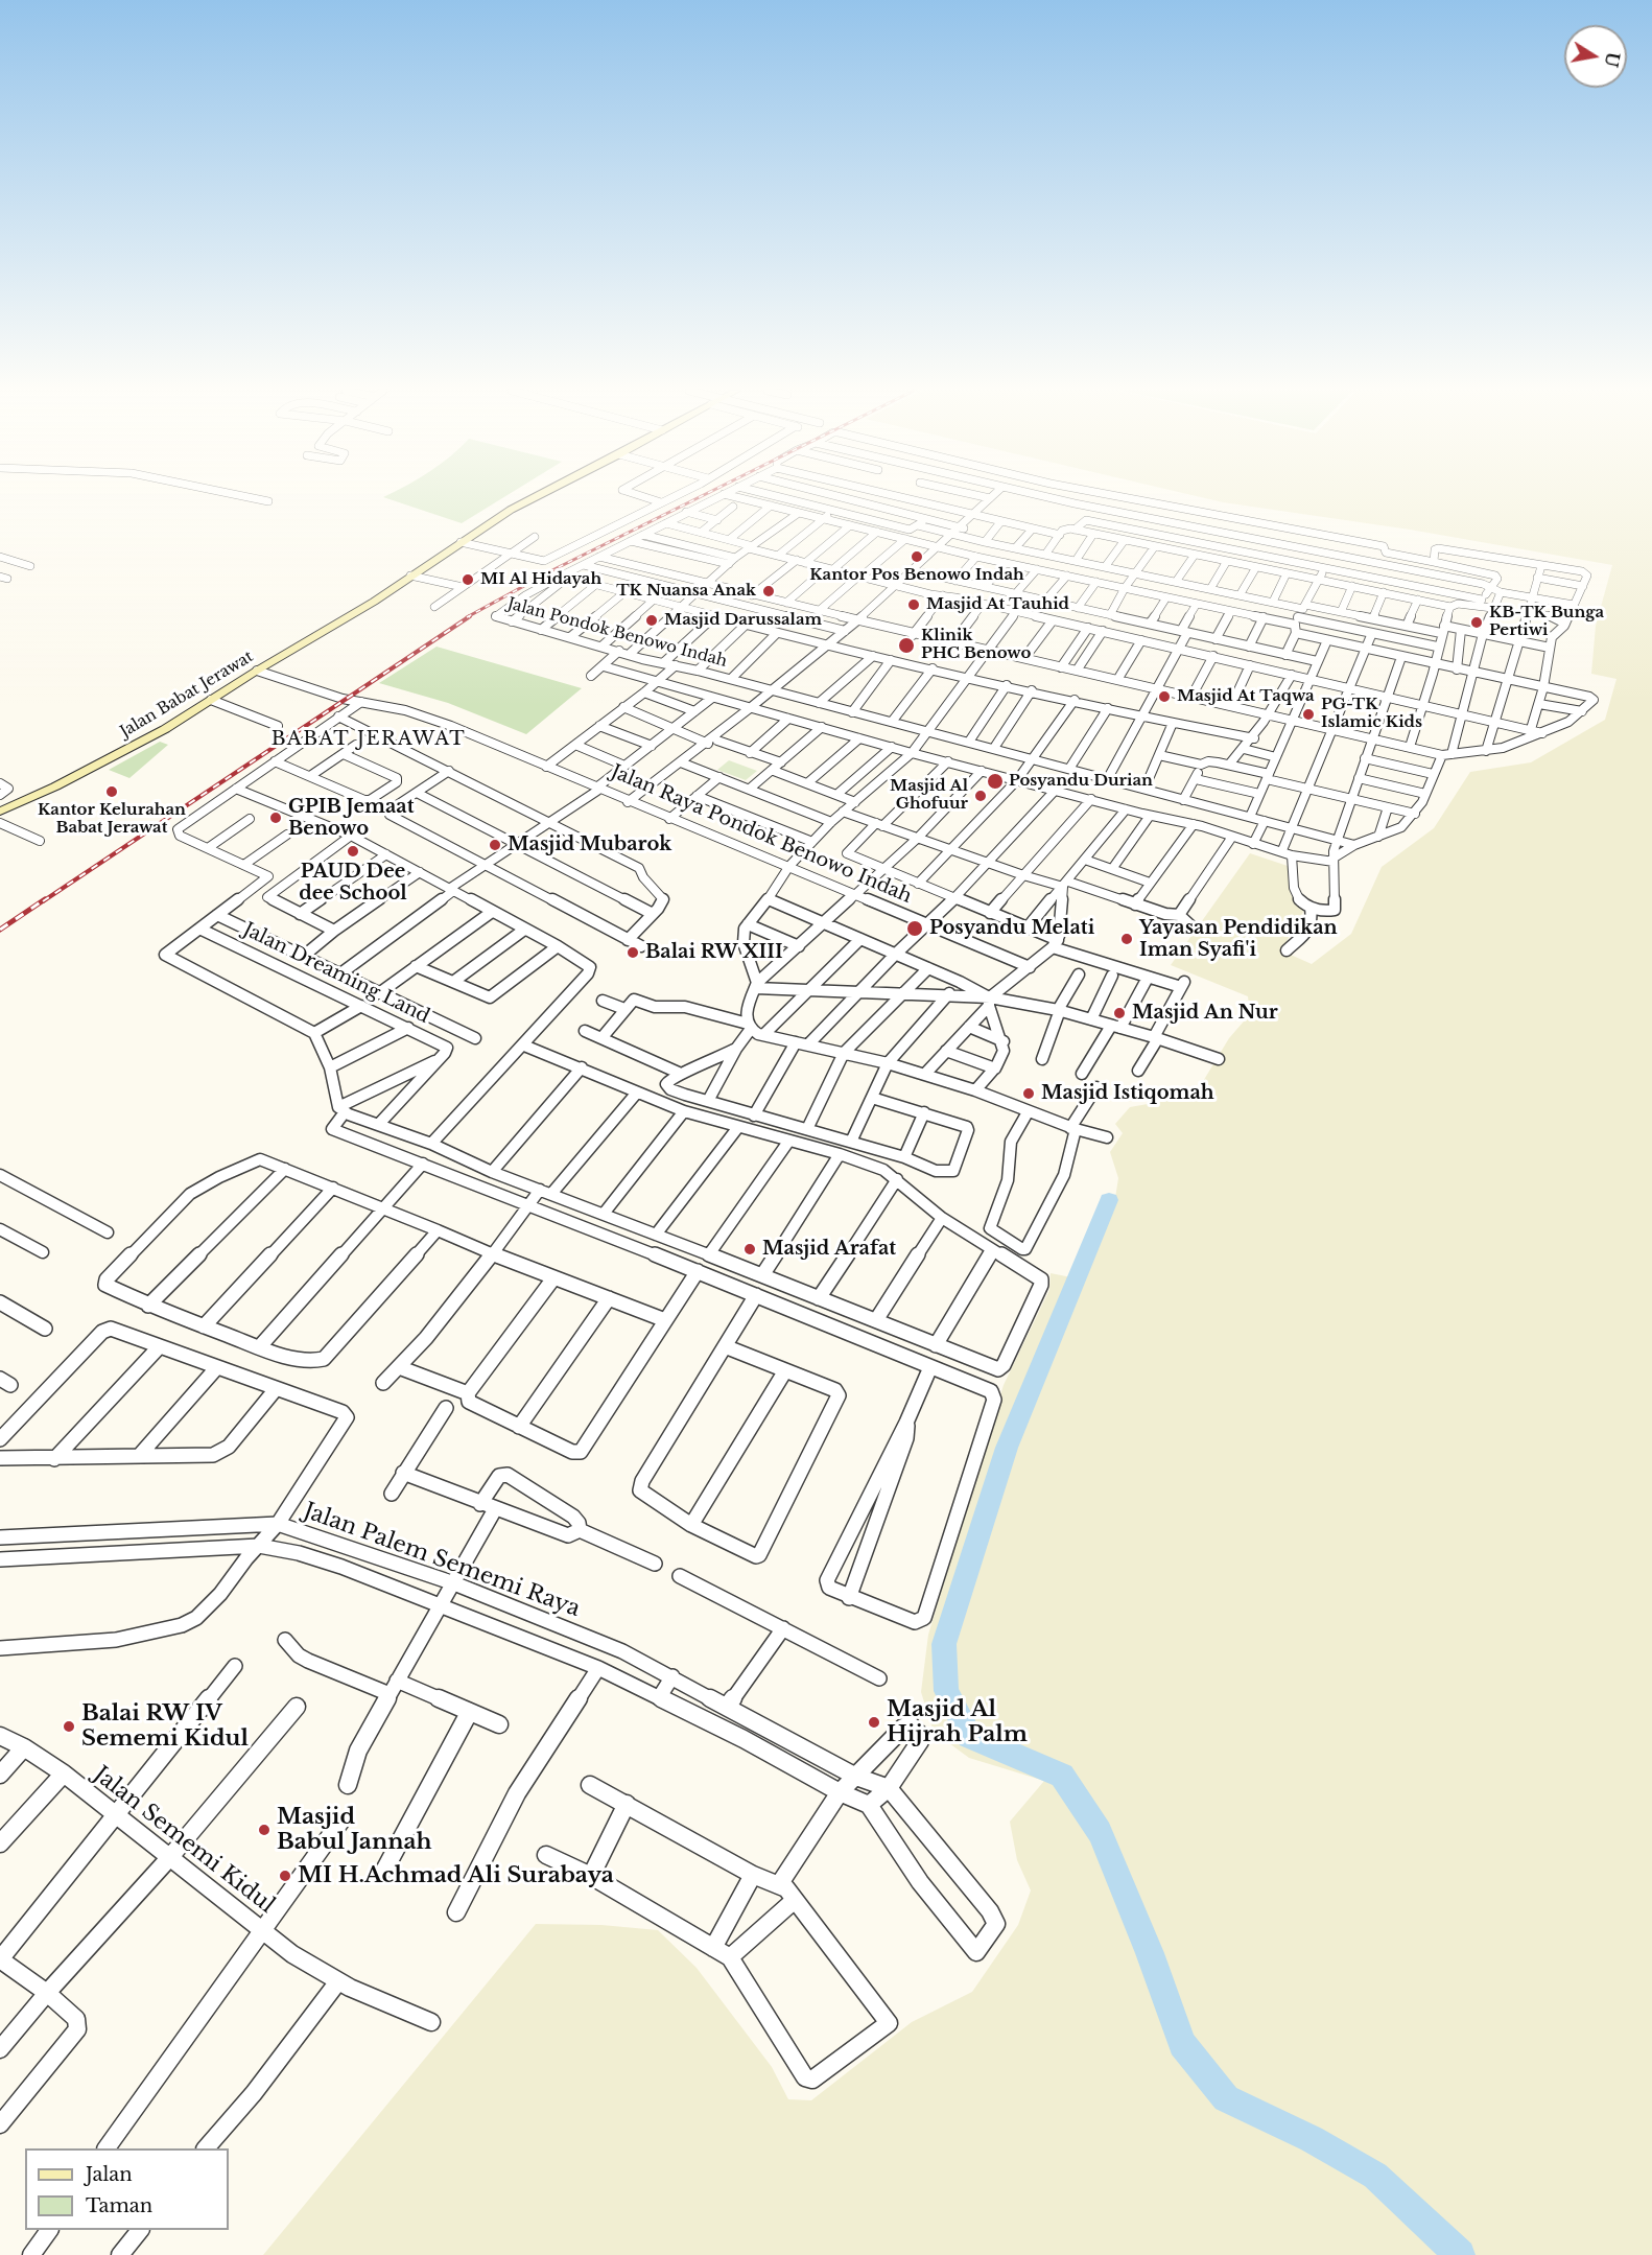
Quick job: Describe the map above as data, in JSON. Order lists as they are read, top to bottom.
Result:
{
  "streets": {
    "main road": ["Jalan Babat Jerawat"],
    "street": [
      "Jalan Pondok Benowo Indah",
      "Jalan Raya Pondok Benowo Indah",
      "Jalan Dreaming Land",
      "Jalan Palem Sememi Raya",
      "Jalan Sememi Kidul"
    ]
  },
  "crossings": [
    ["Jalan Babat Jerawat", "Jalan Raya Pondok Benowo Indah"]
  ],
  "districts": ["BABAT JERAWAT"],
  "places": [
    "Kantor Pos Benowo Indah",
    "MI Al Hidayah",
    "TK Nuansa Anak",
    "Masjid At Tauhid",
    "Masjid Darussalam",
    "KB-TK Bunga Pertiwi",
    "Klinik PHC Benowo",
    "Masjid At Taqwa",
    "PG-TK Islamic Kids",
    "Posyandu Durian",
    "Kantor Kelurahan Babat Jerawat",
    "Masjid Al Ghofuur",
    "GPIB Jemaat Benowo",
    "Masjid Mubarok",
    "PAUD Dee dee School",
    "Posyandu Melati",
    "Yayasan Pendidikan Iman Syafi'i",
    "Balai RW XIII",
    "Masjid An Nur",
    "Masjid Istiqomah",
    "Masjid Arafat",
    "Masjid Al Hijrah Palm",
    "Balai RW IV Sememi Kidul",
    "Masjid Babul Jannah",
    "MI H.Achmad Ali Surabaya"
  ],
  "legend": ["Jalan", "Taman"],
  "north": "right"
}
